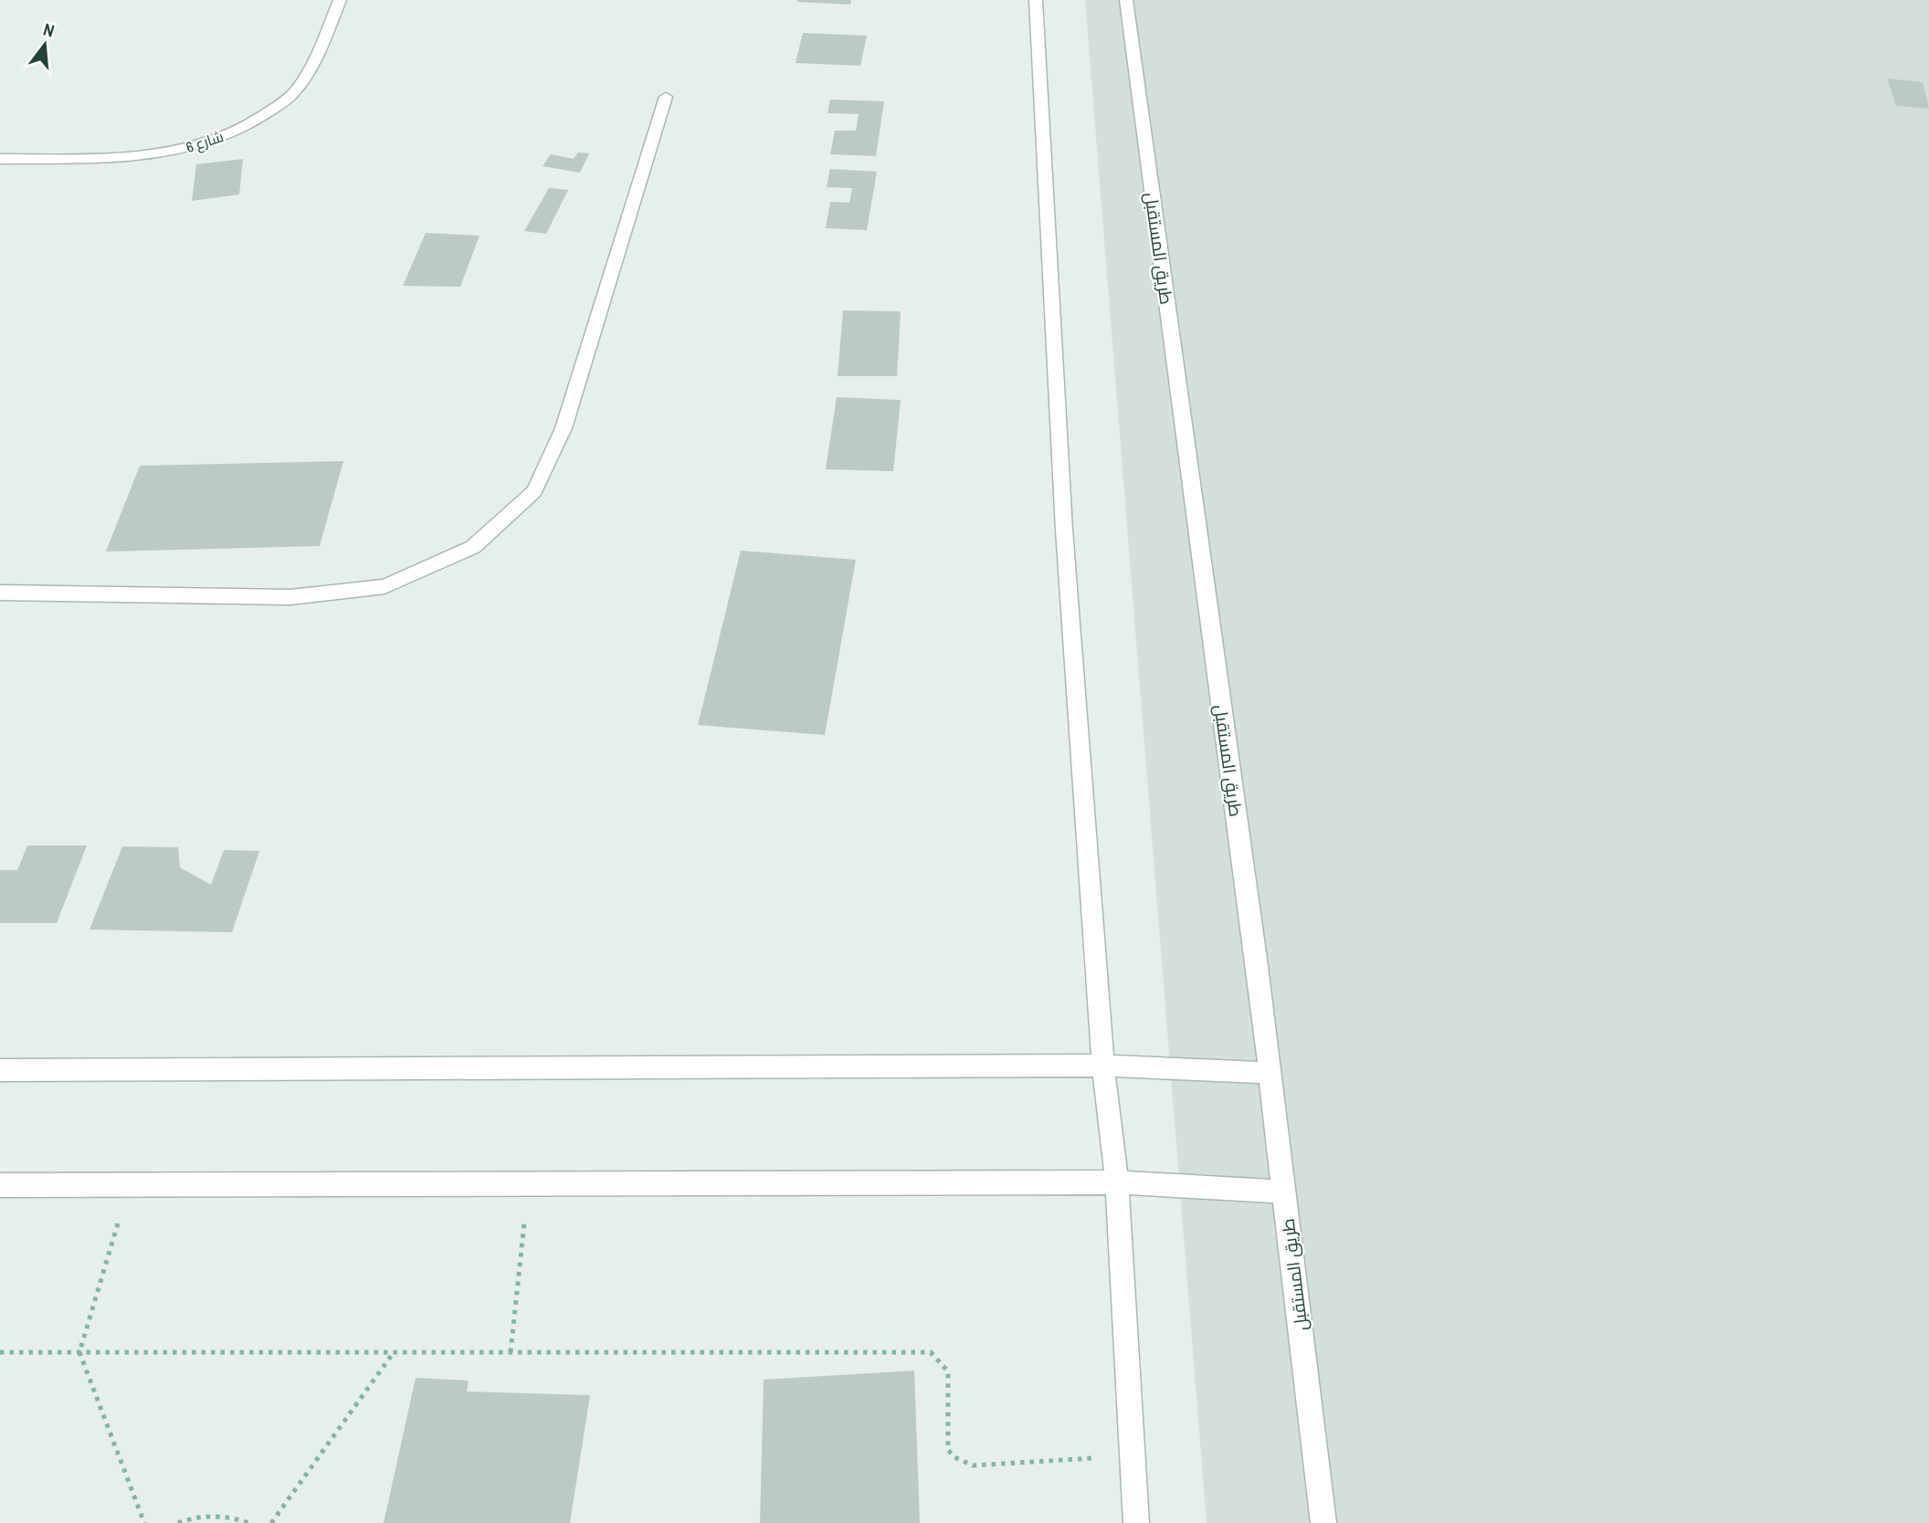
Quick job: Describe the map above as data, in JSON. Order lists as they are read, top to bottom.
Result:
{
  "streets": {
    "street": ["شارع 6", "طريق المستقبل"]
  },
  "north": "top"
}
